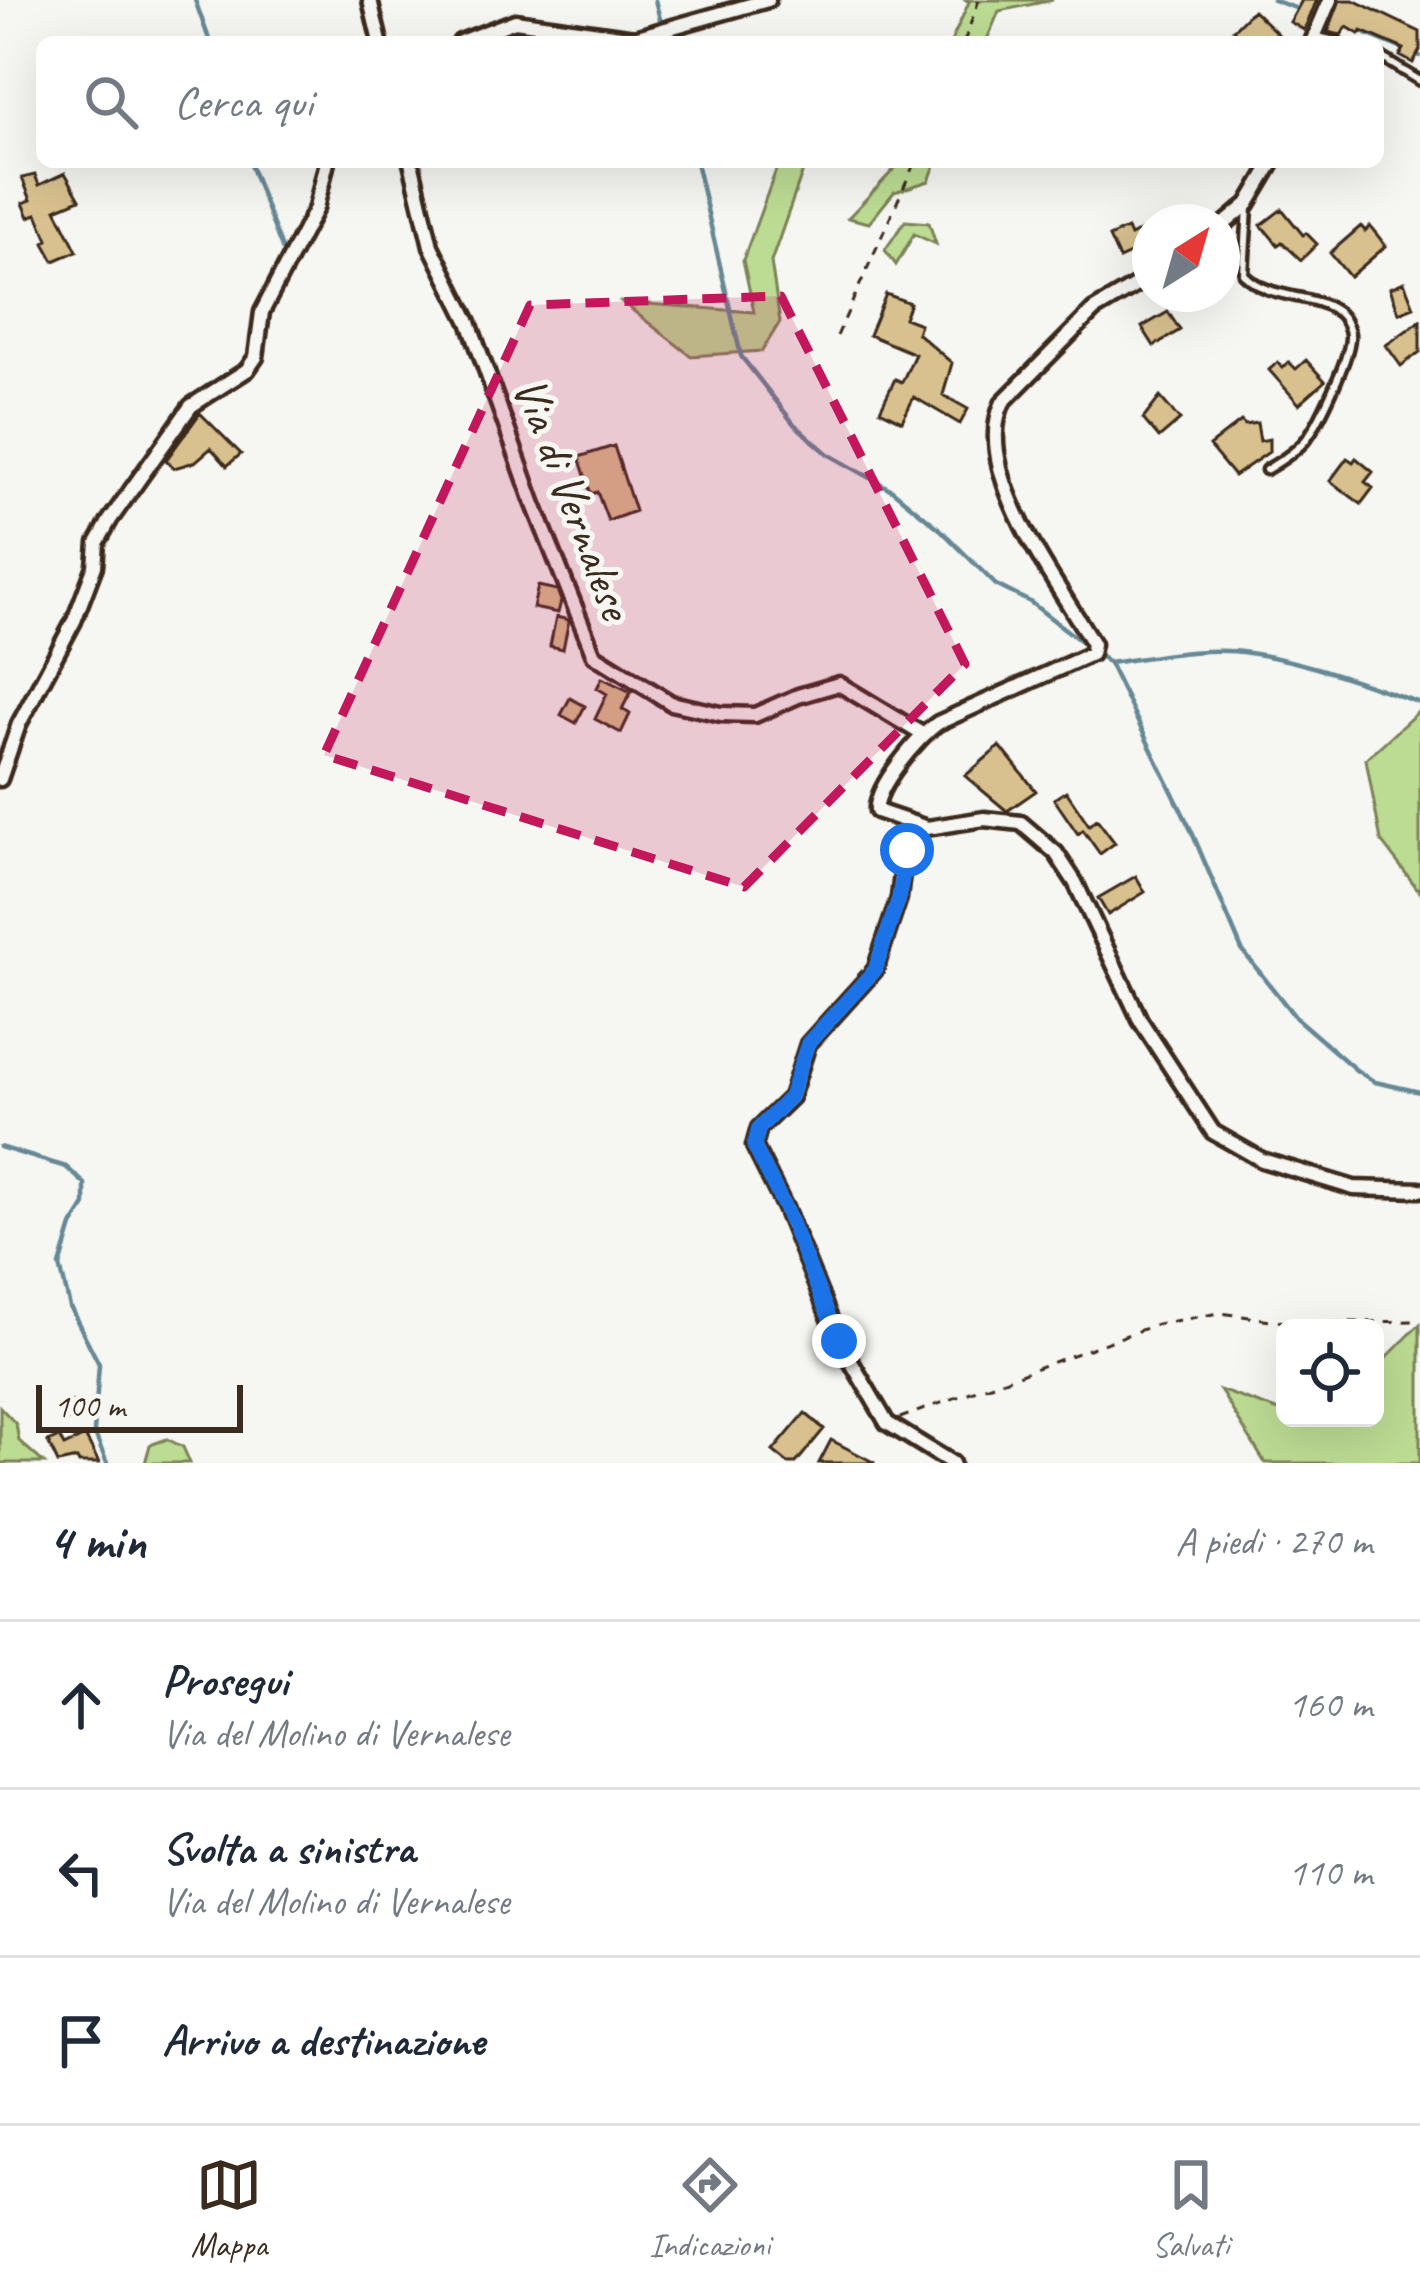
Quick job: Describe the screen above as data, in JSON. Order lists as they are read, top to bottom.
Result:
{
  "streets": {
    "street": ["Via di Vernalese"]
  },
  "scale_bar": "100 m",
  "north": "top right",
  "page": {
    "search": "Cerca qui",
    "scale": "100 m",
    "heading": ["4 min", "A piedi · 270 m"],
    "list": [
      ["Prosegui", "Via del Molino di Vernalese", "160 m"],
      ["Svolta a sinistra", "Via del Molino di Vernalese", "110 m"],
      "Arrivo a destinazione"
    ],
    "nav": ["Mappa", "Indicazioni", "Salvati"]
  }
}
